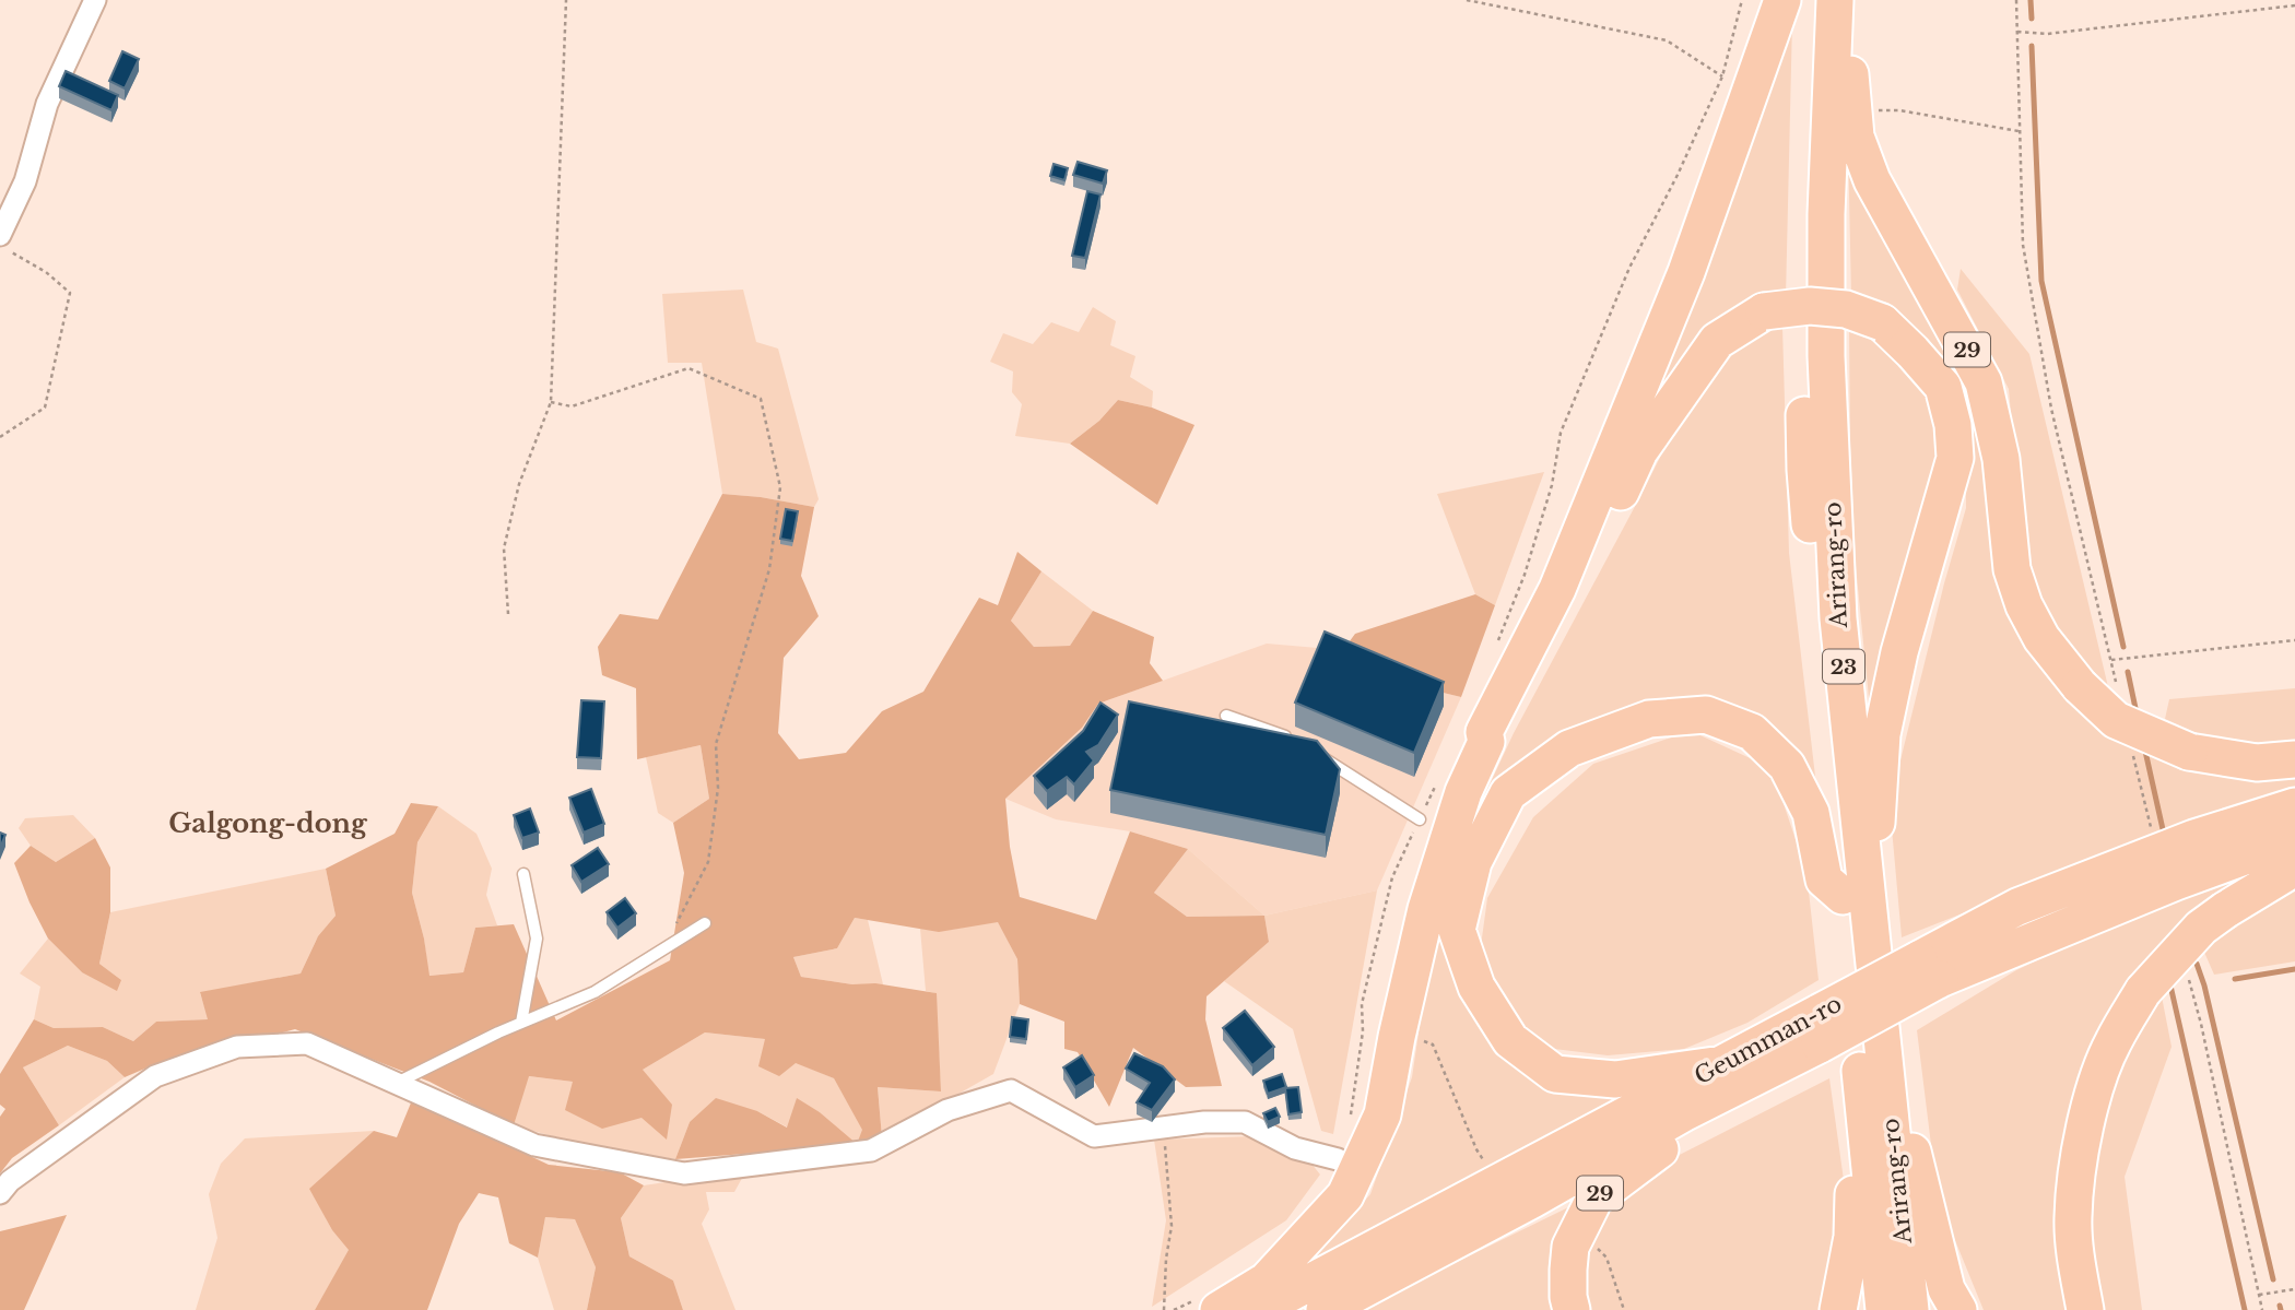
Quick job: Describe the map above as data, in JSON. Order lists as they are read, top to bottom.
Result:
{
  "streets": {
    "highway": [
      "29",
      "Arirang-ro",
      "23",
      "Geumman-ro"
    ]
  },
  "crossings": [
    ["29", "Arirang-ro"],
    ["29", "Geumman-ro"]
  ],
  "districts": ["Galgong-dong"]
}
